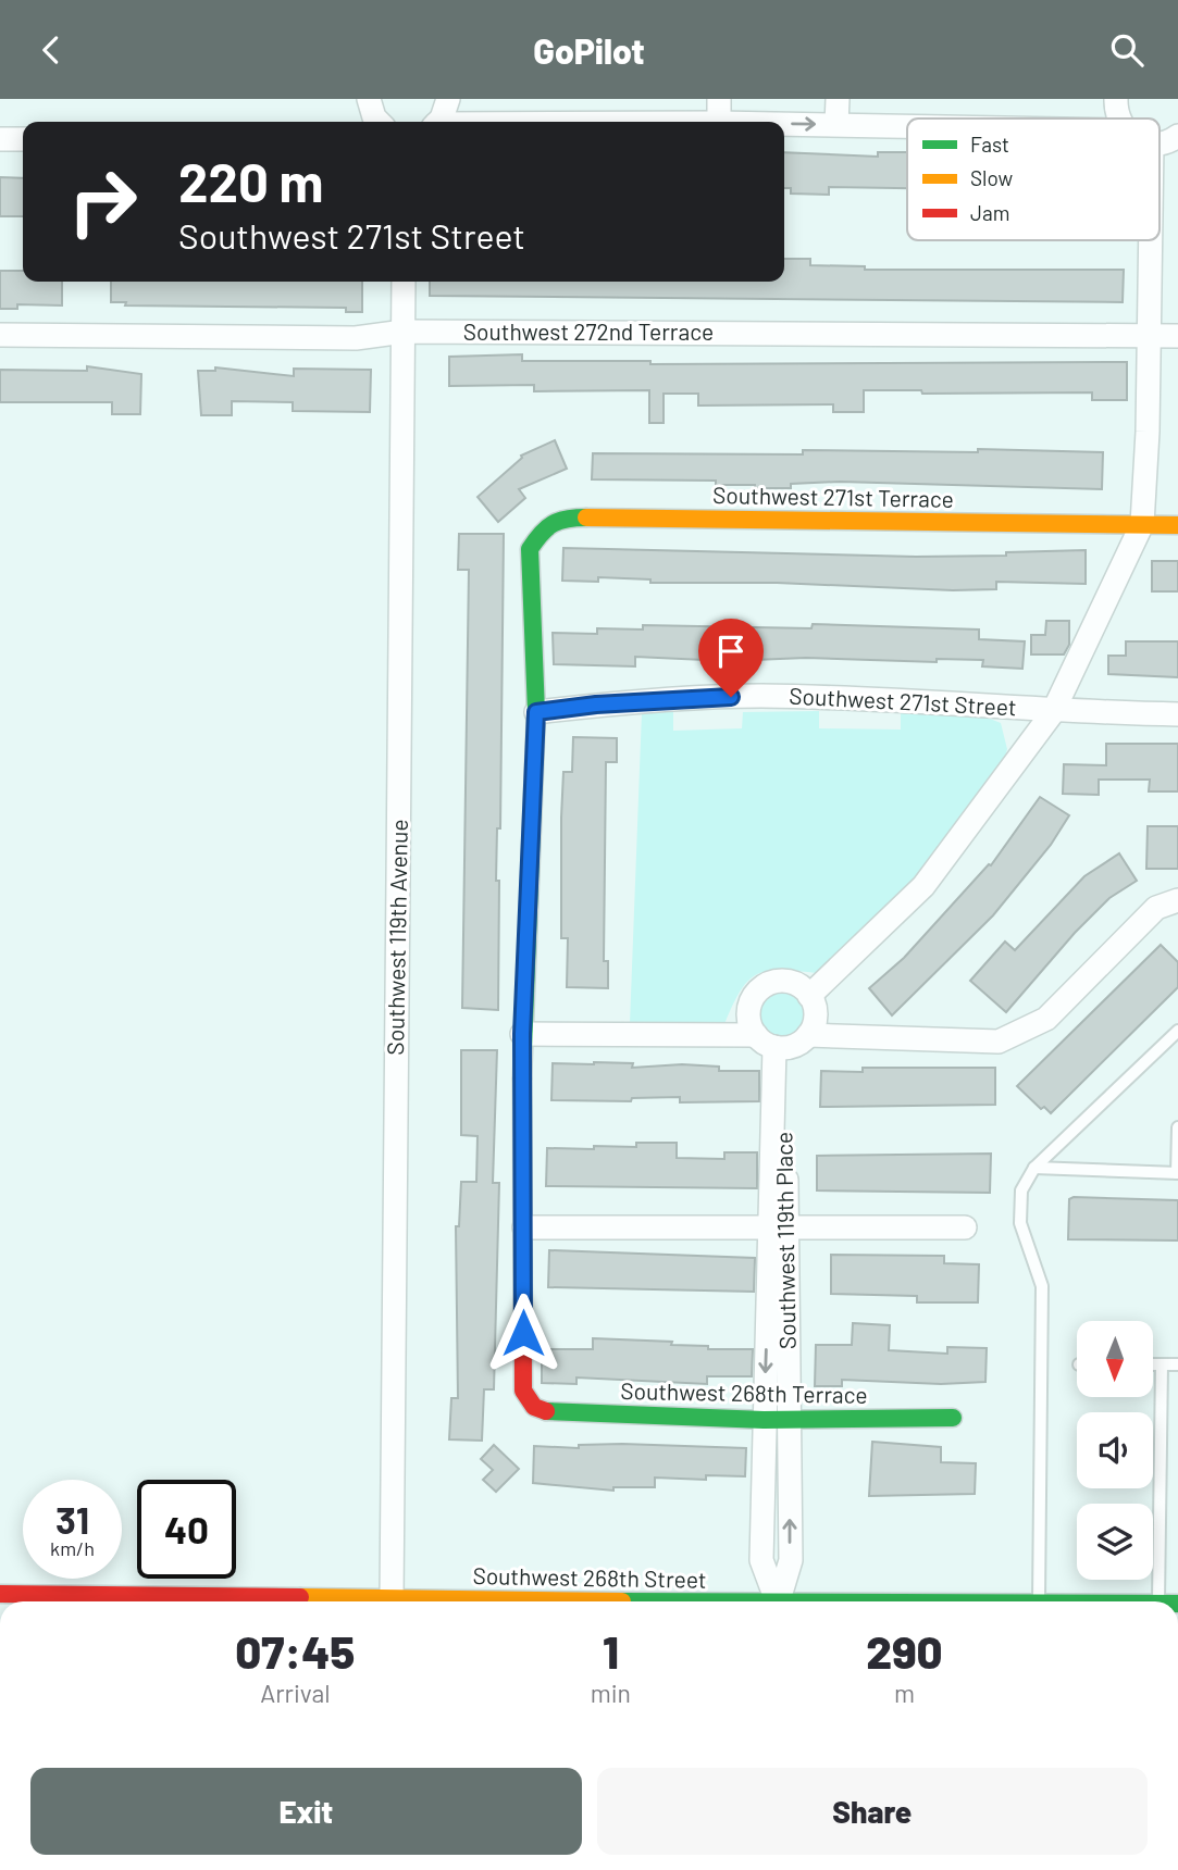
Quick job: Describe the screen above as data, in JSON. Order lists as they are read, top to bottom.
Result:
{
  "streets": {
    "street": [
      "Southwest 272nd Terrace",
      "Southwest 271st Terrace",
      "Southwest 271st Street",
      "Southwest 119th Avenue",
      "Southwest 119th Place",
      "Southwest 268th Terrace",
      "Southwest 268th Street"
    ]
  },
  "crossings": [
    ["Southwest 272nd Terrace", "Southwest 119th Avenue"],
    ["Southwest 271st Terrace", "Southwest 271st Street"],
    ["Southwest 271st Terrace", "Southwest 268th Terrace"],
    ["Southwest 119th Avenue", "Southwest 268th Street"],
    ["Southwest 119th Place", "Southwest 268th Terrace"]
  ],
  "legend": ["Fast", "Slow", "Jam"],
  "north": "bottom",
  "page": {
    "header": "GoPilot",
    "turn": ["220 m", "Southwest 271st Street"],
    "speed": "31 km/h",
    "limit": "40",
    "eta": [
      "07:45",
      "Arrival",
      "1",
      "min",
      "290",
      "m"
    ],
    "buttons": ["Exit", "Share"]
  }
}
